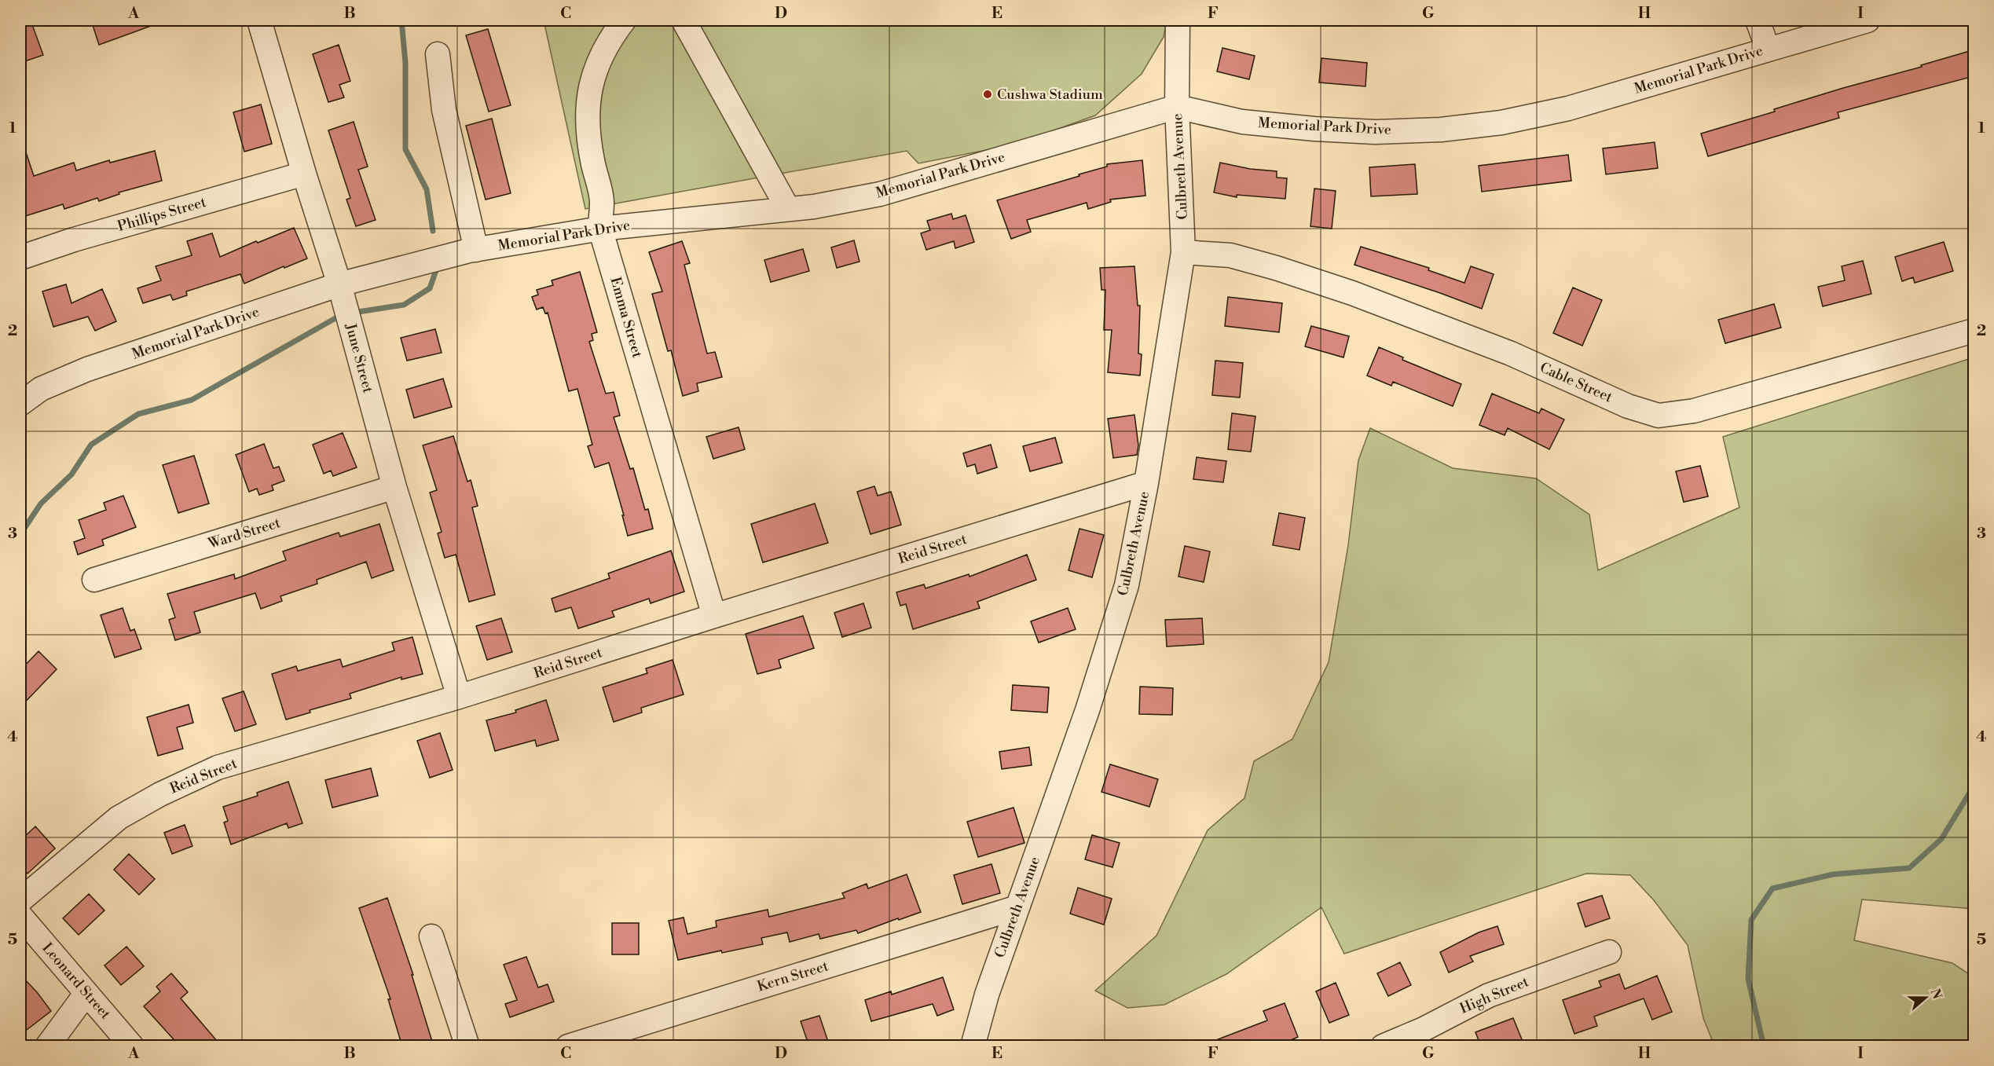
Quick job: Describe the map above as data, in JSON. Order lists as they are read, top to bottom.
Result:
{
  "streets": {
    "street": [
      "Memorial Park Drive",
      "Culbreth Avenue",
      "Phillips Street",
      "Emma Street",
      "June Street",
      "Cable Street",
      "Ward Street",
      "Reid Street",
      "Kern Street",
      "Leonard Street",
      "High Street"
    ]
  },
  "crossings": [
    ["Memorial Park Drive", "Culbreth Avenue"],
    ["Memorial Park Drive", "Emma Street"],
    ["Memorial Park Drive", "June Street"],
    ["Culbreth Avenue", "Cable Street"],
    ["Culbreth Avenue", "Reid Street"],
    ["Culbreth Avenue", "Kern Street"],
    ["Phillips Street", "June Street"],
    ["Emma Street", "Reid Street"],
    ["June Street", "Ward Street"],
    ["June Street", "Reid Street"]
  ],
  "places": ["Cushwa Stadium"],
  "north": "right",
  "grid": {
    "columns": [
      "A",
      "B",
      "C",
      "D",
      "E",
      "F",
      "G",
      "H",
      "I"
    ],
    "rows": [
      "1",
      "2",
      "3",
      "4",
      "5"
    ]
  }
}
